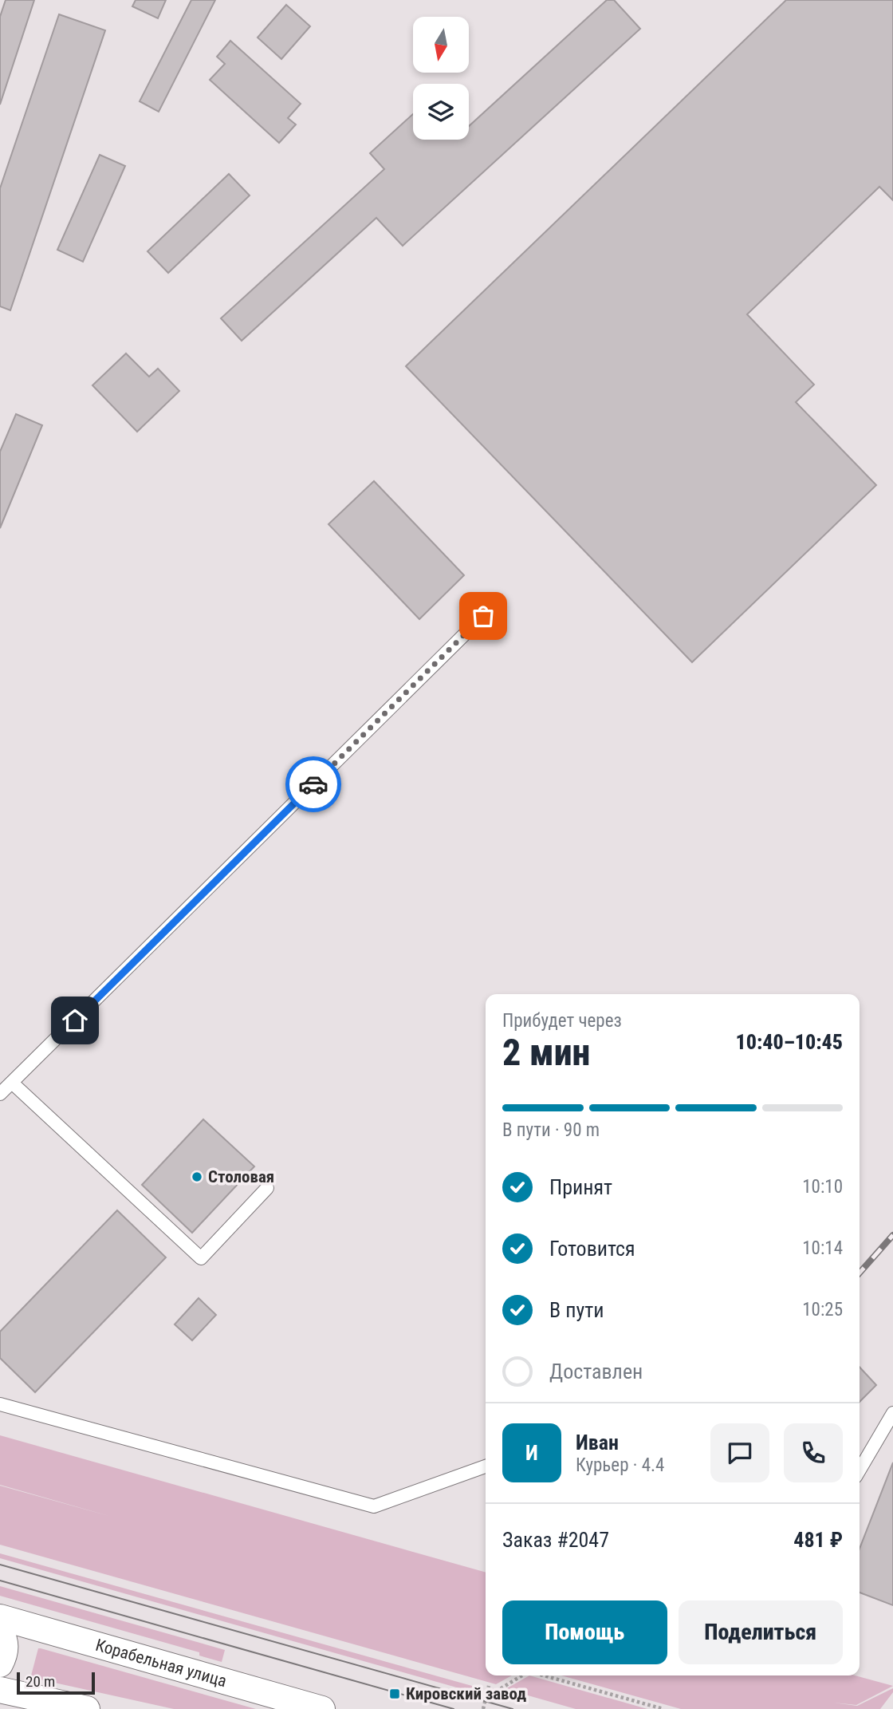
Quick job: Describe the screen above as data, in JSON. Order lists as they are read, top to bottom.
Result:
{
  "streets": {
    "street": ["Корабельная улица"]
  },
  "places": {
    "other": ["Столовая"],
    "transit": ["Кировский завод"]
  },
  "scale_bar": "20 m",
  "north": "bottom",
  "page": {
    "heading": ["2 мин", "Прибудет через", "10:40–10:45"],
    "panel": [
      "Иван",
      "Курьер · 4.4",
      "Заказ #2047",
      "481 ₽"
    ],
    "bar": "В пути · 90 m",
    "list": [
      ["Принят", "10:10"],
      ["Готовится", "10:14"],
      ["В пути", "10:25"],
      "Доставлен"
    ],
    "round": "И",
    "buttons": ["Помощь", "Поделиться"],
    "scale": "20 m"
  }
}
